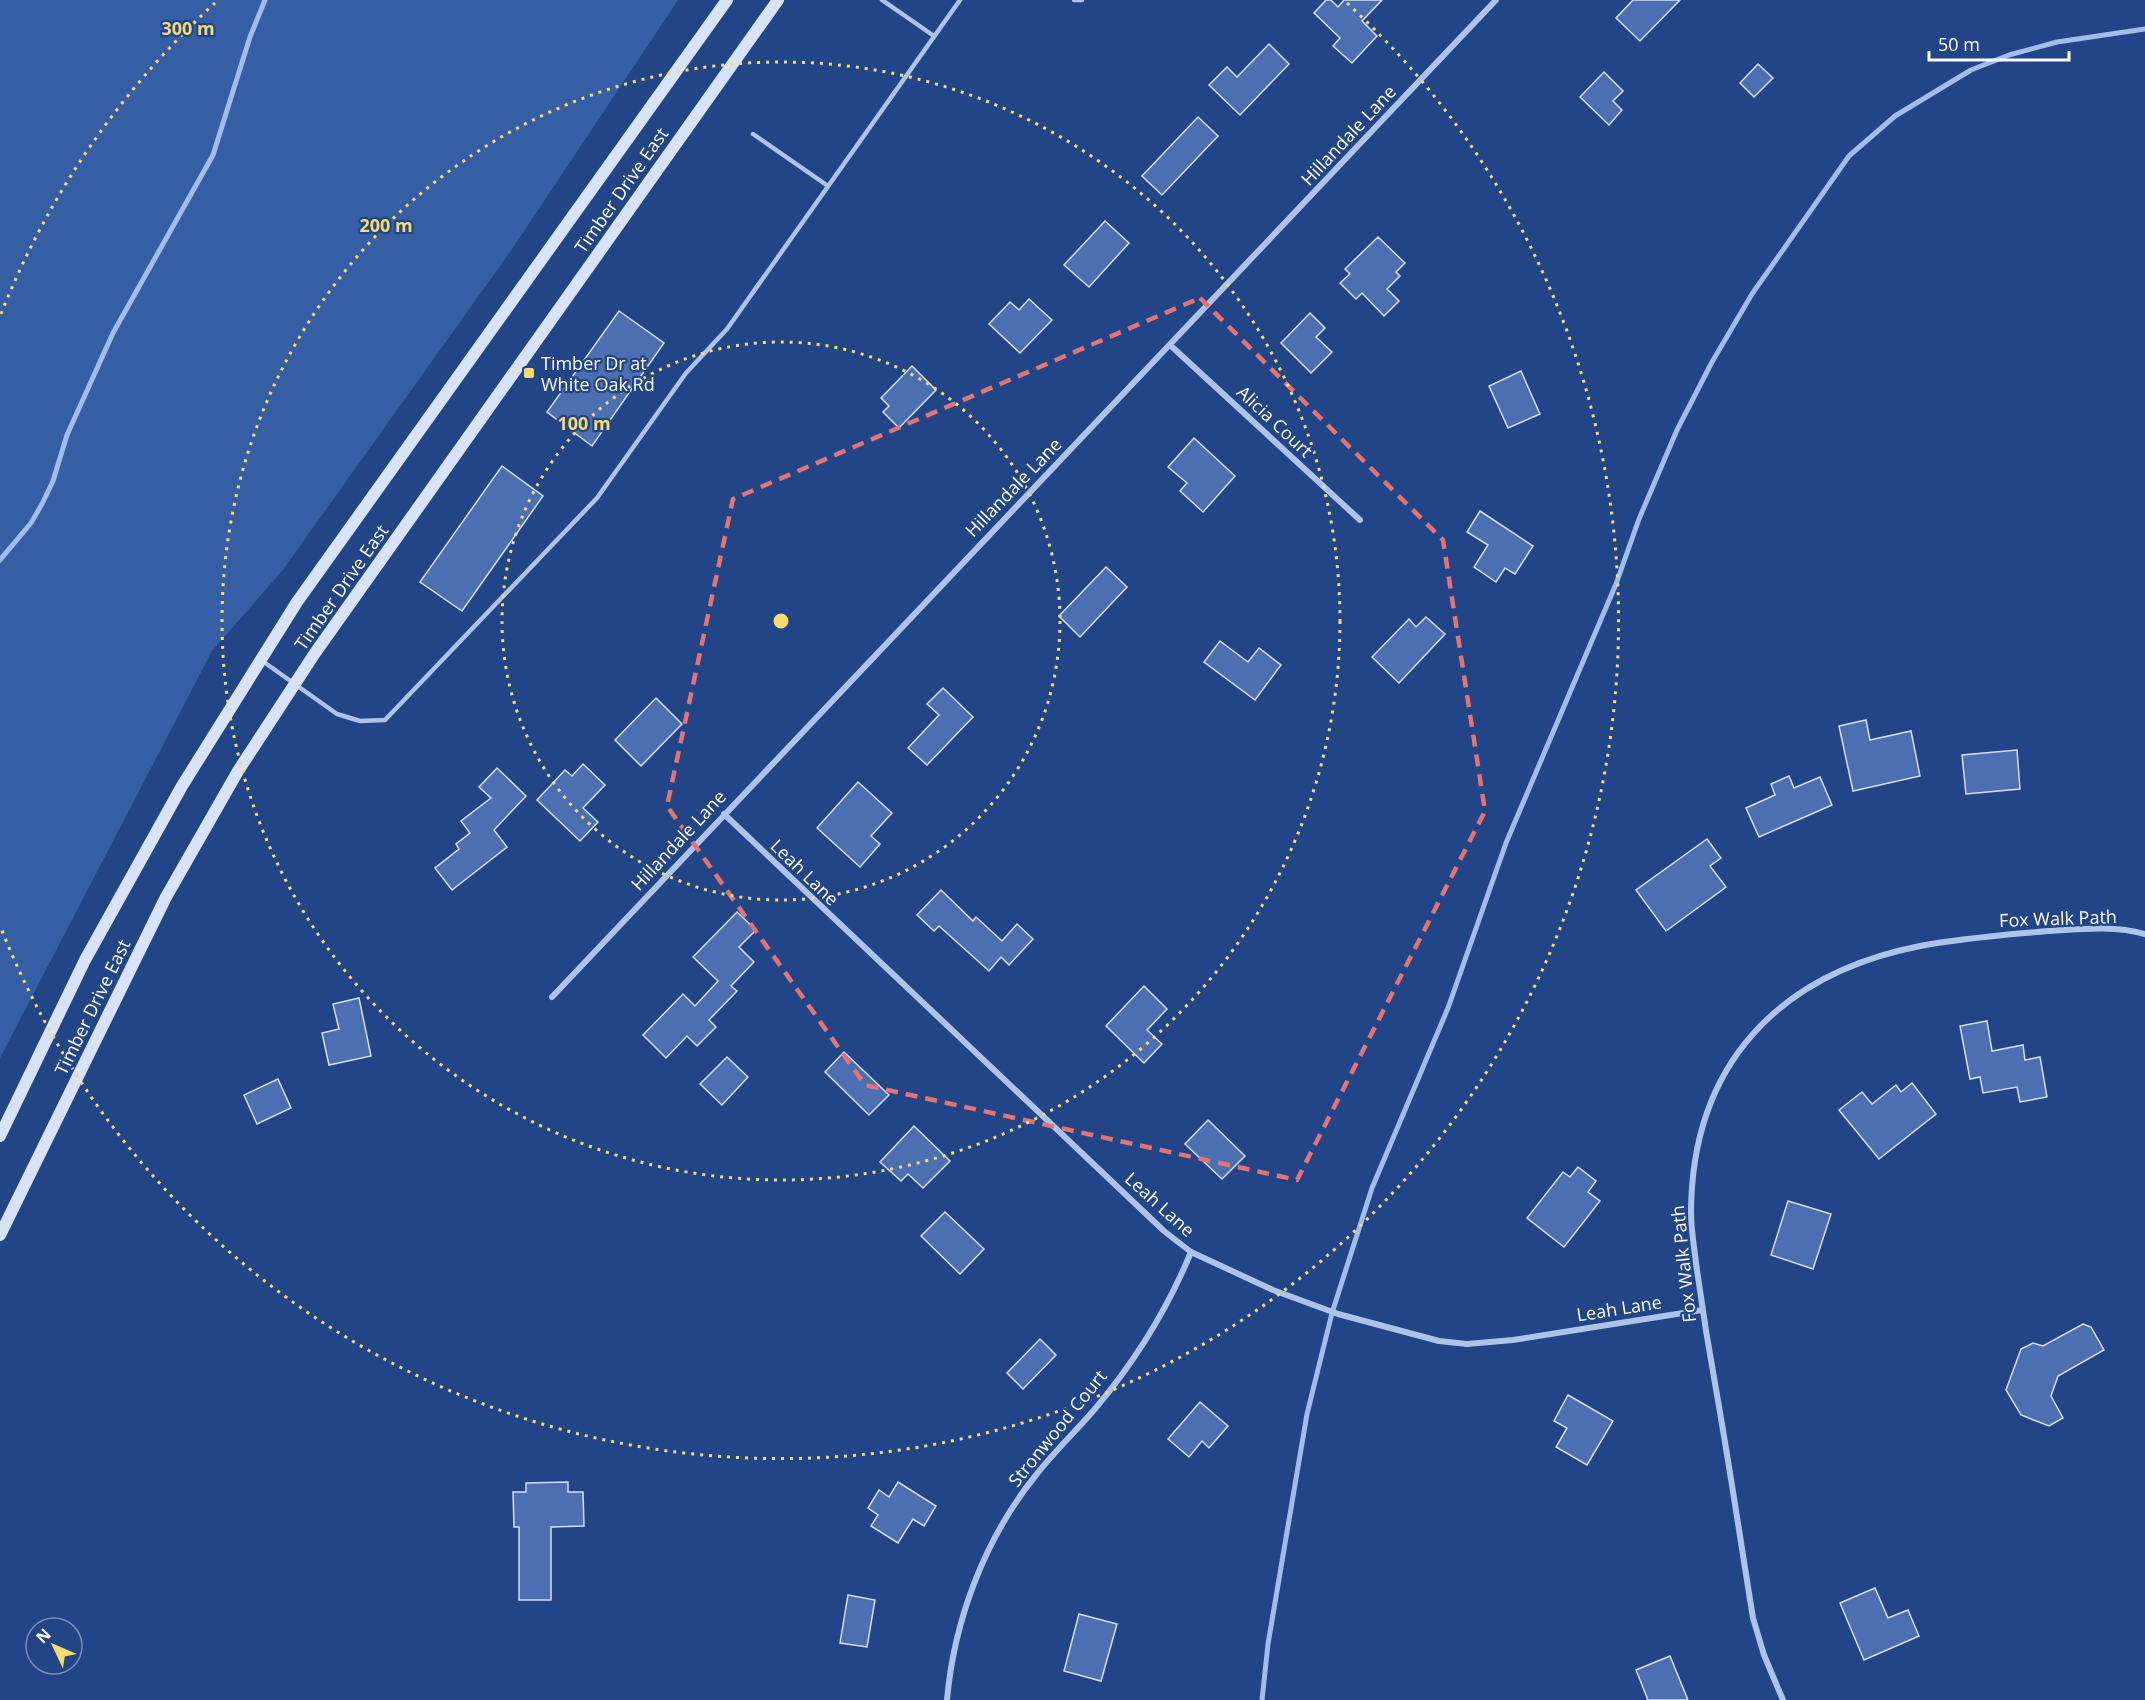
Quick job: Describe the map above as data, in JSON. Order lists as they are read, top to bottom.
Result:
{
  "streets": {
    "main road": ["Timber Drive East"],
    "street": [
      "Hillandale Lane",
      "Alicia Court",
      "Leah Lane",
      "Fox Walk Path",
      "Stronwood Court"
    ]
  },
  "crossings": [
    ["Hillandale Lane", "Alicia Court"],
    ["Hillandale Lane", "Leah Lane"],
    ["Leah Lane", "Fox Walk Path"],
    ["Leah Lane", "Stronwood Court"]
  ],
  "places": {
    "transit": ["Timber Dr at White Oak Rd"]
  },
  "scale_bar": "50 m",
  "north": "top left",
  "rings": ["300 m", "200 m", "100 m"]
}
